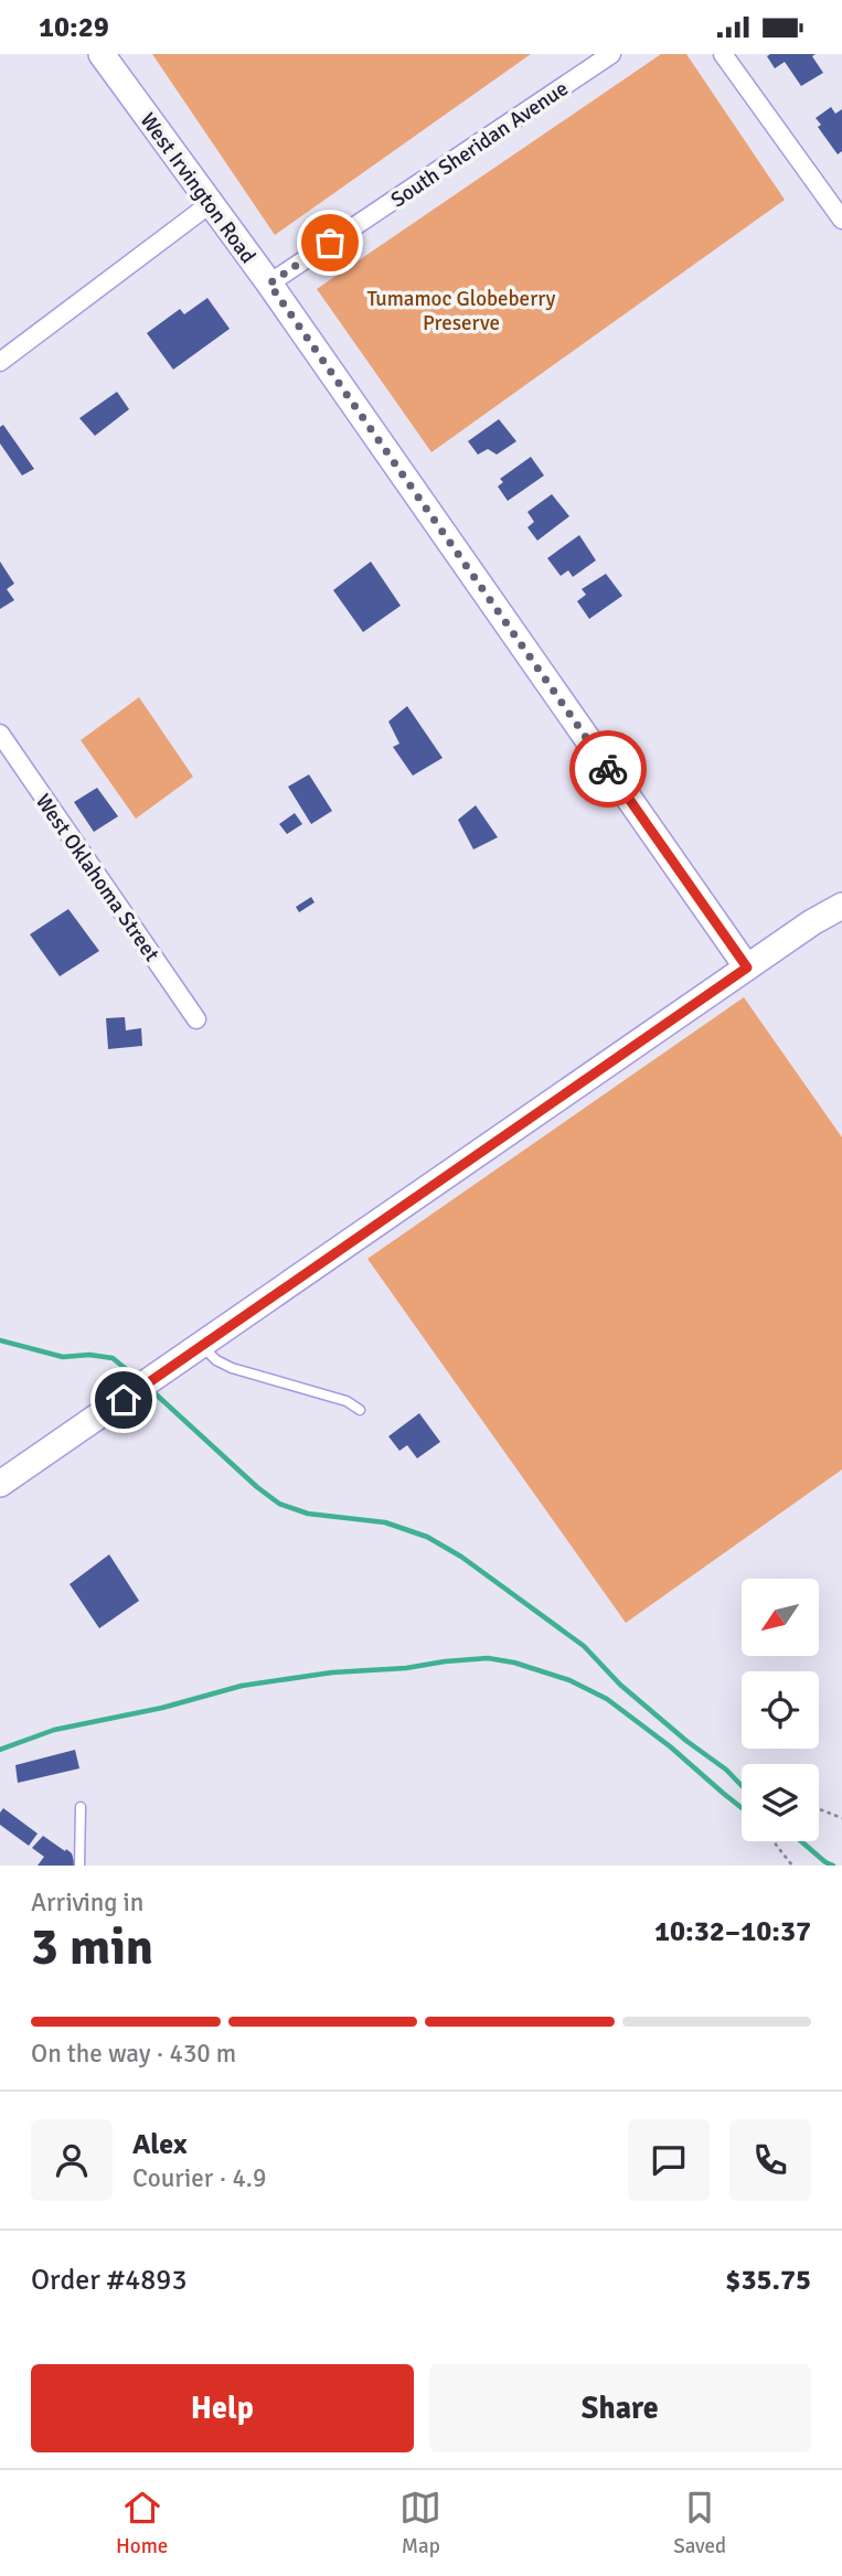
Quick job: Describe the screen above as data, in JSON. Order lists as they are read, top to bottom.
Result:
{
  "streets": {
    "street": ["South Sheridan Avenue", "West Irvington Road", "West Oklahoma Street"]
  },
  "crossings": [
    ["South Sheridan Avenue", "West Irvington Road"]
  ],
  "parks": ["Tumamoc Globeberry Preserve"],
  "north": "bottom left",
  "page": {
    "status": "10:29",
    "heading": ["3 min", "Arriving in", "10:32–10:37"],
    "panel": [
      "Alex",
      "Courier · 4.9",
      "Order #4893",
      "$35.75"
    ],
    "bar": "On the way · 430 m",
    "buttons": ["Help", "Share"],
    "tabs": ["Home", "Map", "Saved"]
  }
}
